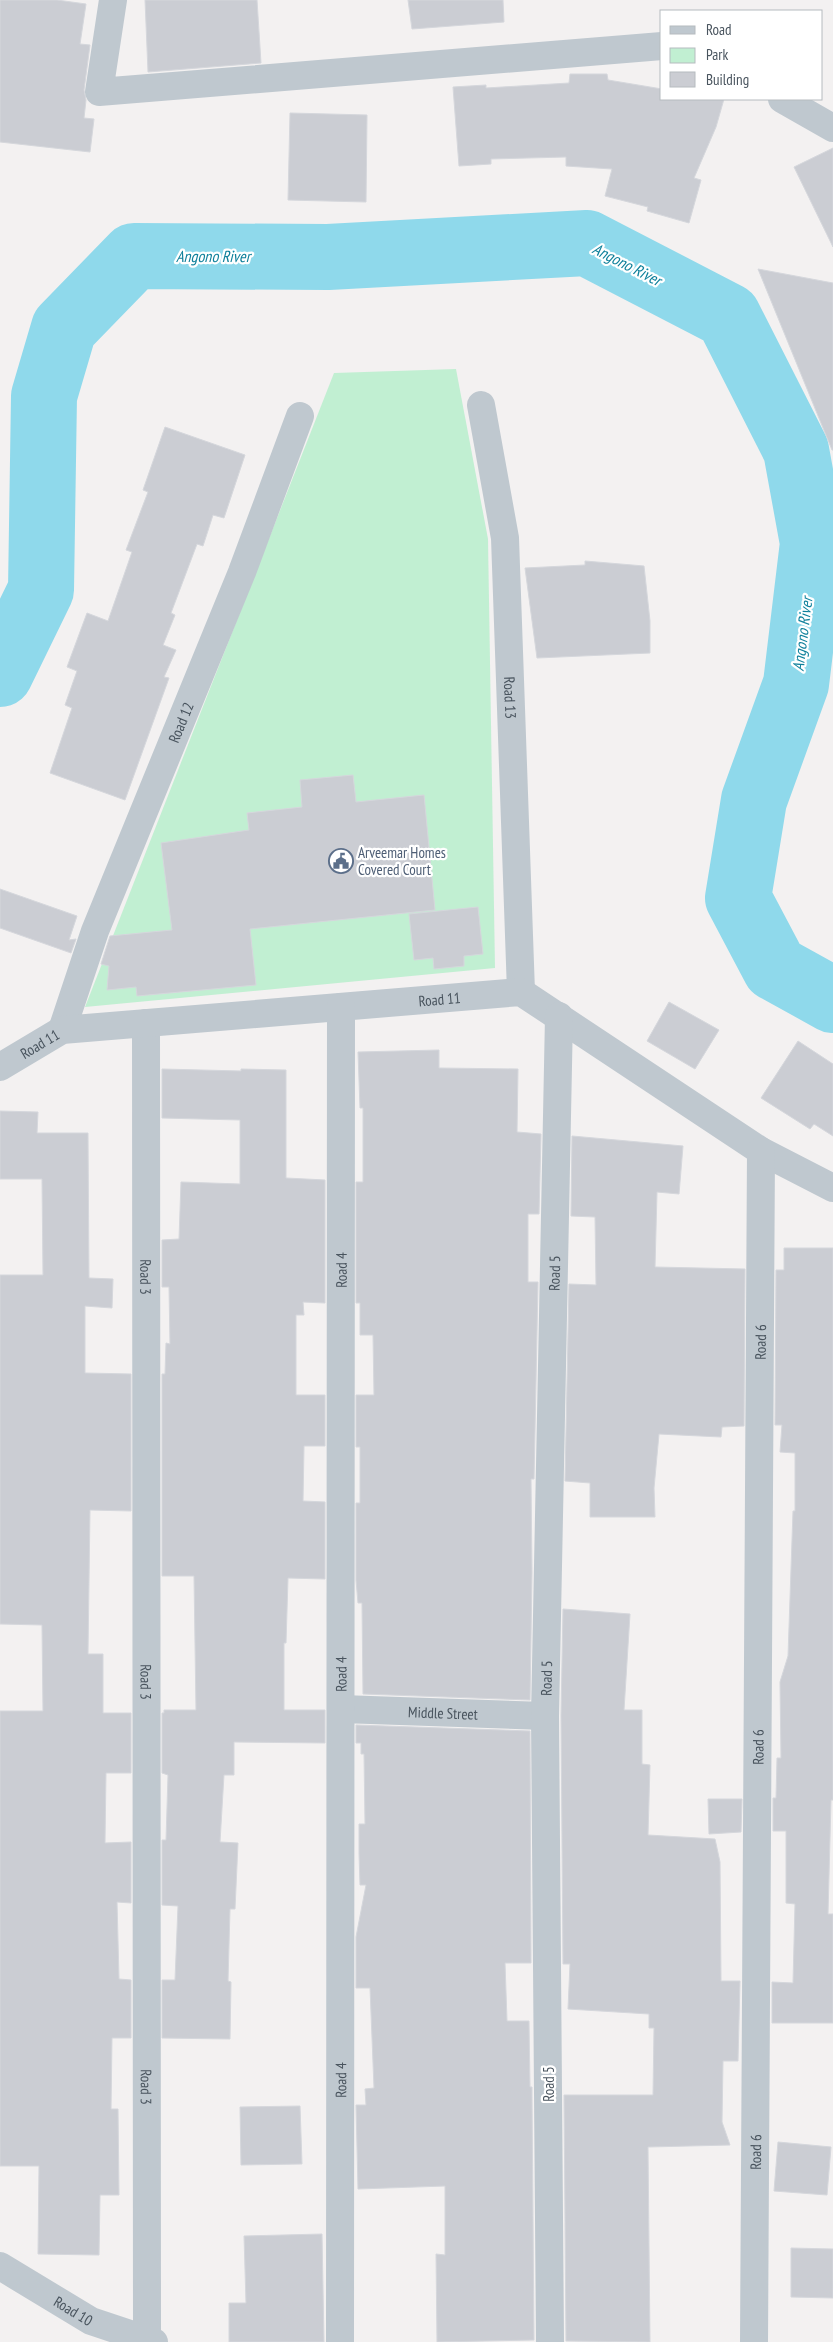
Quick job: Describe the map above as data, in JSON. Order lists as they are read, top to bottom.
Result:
{
  "streets": {
    "street": [
      "Road 13",
      "Road 12",
      "Road 11",
      "Road 4",
      "Road 5",
      "Road 3",
      "Road 6",
      "Middle Street",
      "Road 10"
    ]
  },
  "crossings": [
    ["Road 13", "Road 11"],
    ["Road 12", "Road 11"],
    ["Road 11", "Road 4"],
    ["Road 11", "Road 3"],
    ["Road 4", "Middle Street"],
    ["Road 5", "Middle Street"],
    ["Road 3", "Road 10"]
  ],
  "water": ["Angono River"],
  "places": {
    "public building": ["Arveemar Homes Covered Court"]
  },
  "legend": ["Road", "Park", "Building"]
}
